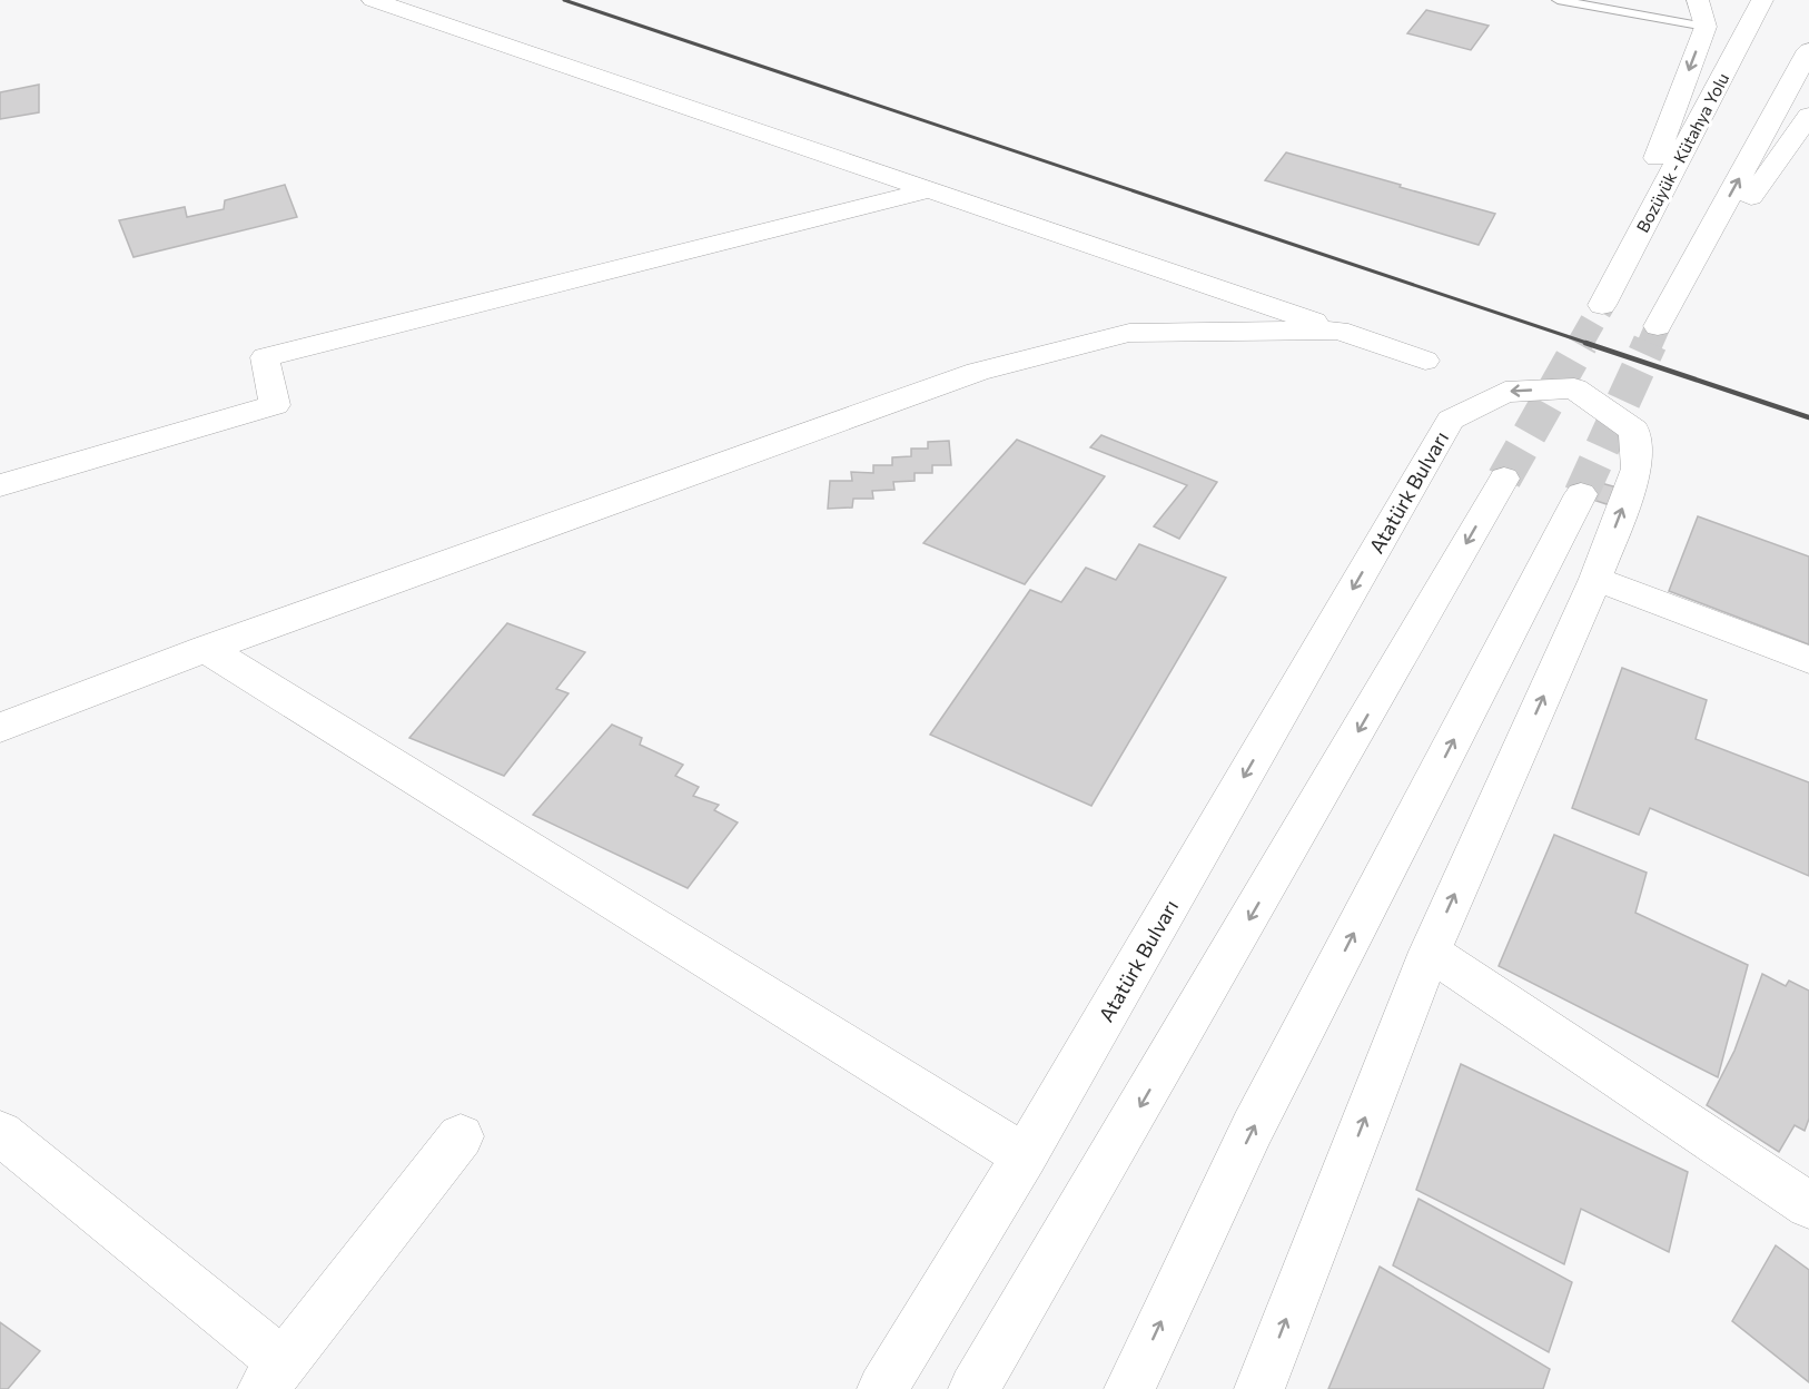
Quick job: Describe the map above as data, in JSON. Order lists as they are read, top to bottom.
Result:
{
  "streets": {
    "main road": ["Bozüyük - Kütahya Yolu", "Atatürk Bulvarı"]
  }
}
